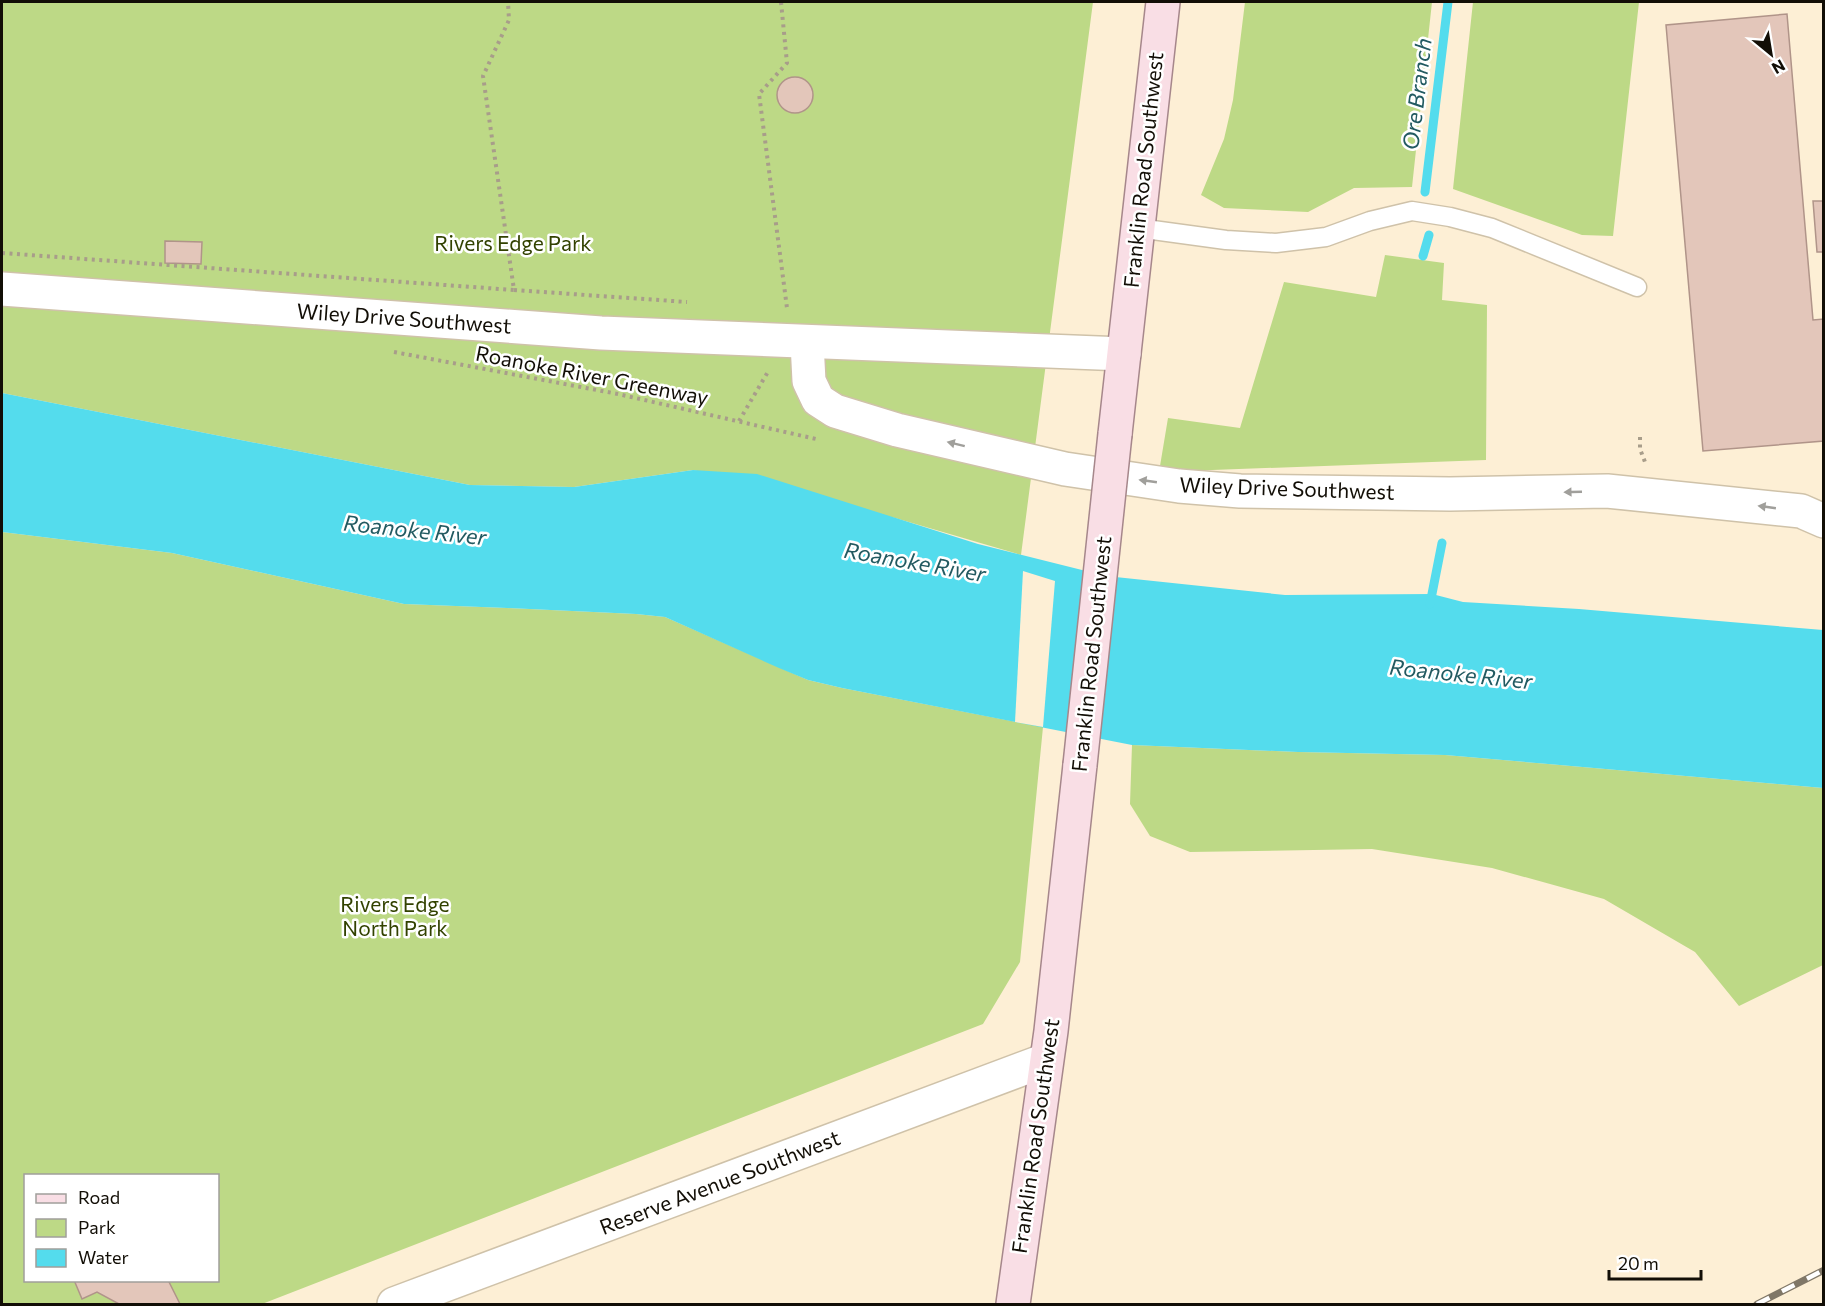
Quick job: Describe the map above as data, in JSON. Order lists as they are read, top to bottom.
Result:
{
  "streets": {
    "main road": ["Franklin Road Southwest"],
    "street": ["Wiley Drive Southwest", "Reserve Avenue Southwest"],
    "path": ["Roanoke River Greenway"]
  },
  "crossings": [
    ["Franklin Road Southwest", "Wiley Drive Southwest"],
    ["Franklin Road Southwest", "Reserve Avenue Southwest"]
  ],
  "one_way": ["Wiley Drive Southwest"],
  "water": ["Ore Branch", "Roanoke River"],
  "parks": ["Rivers Edge Park", "Rivers Edge North Park"],
  "legend": ["Road", "Park", "Water"],
  "scale_bar": "20 m",
  "north": "bottom right"
}
